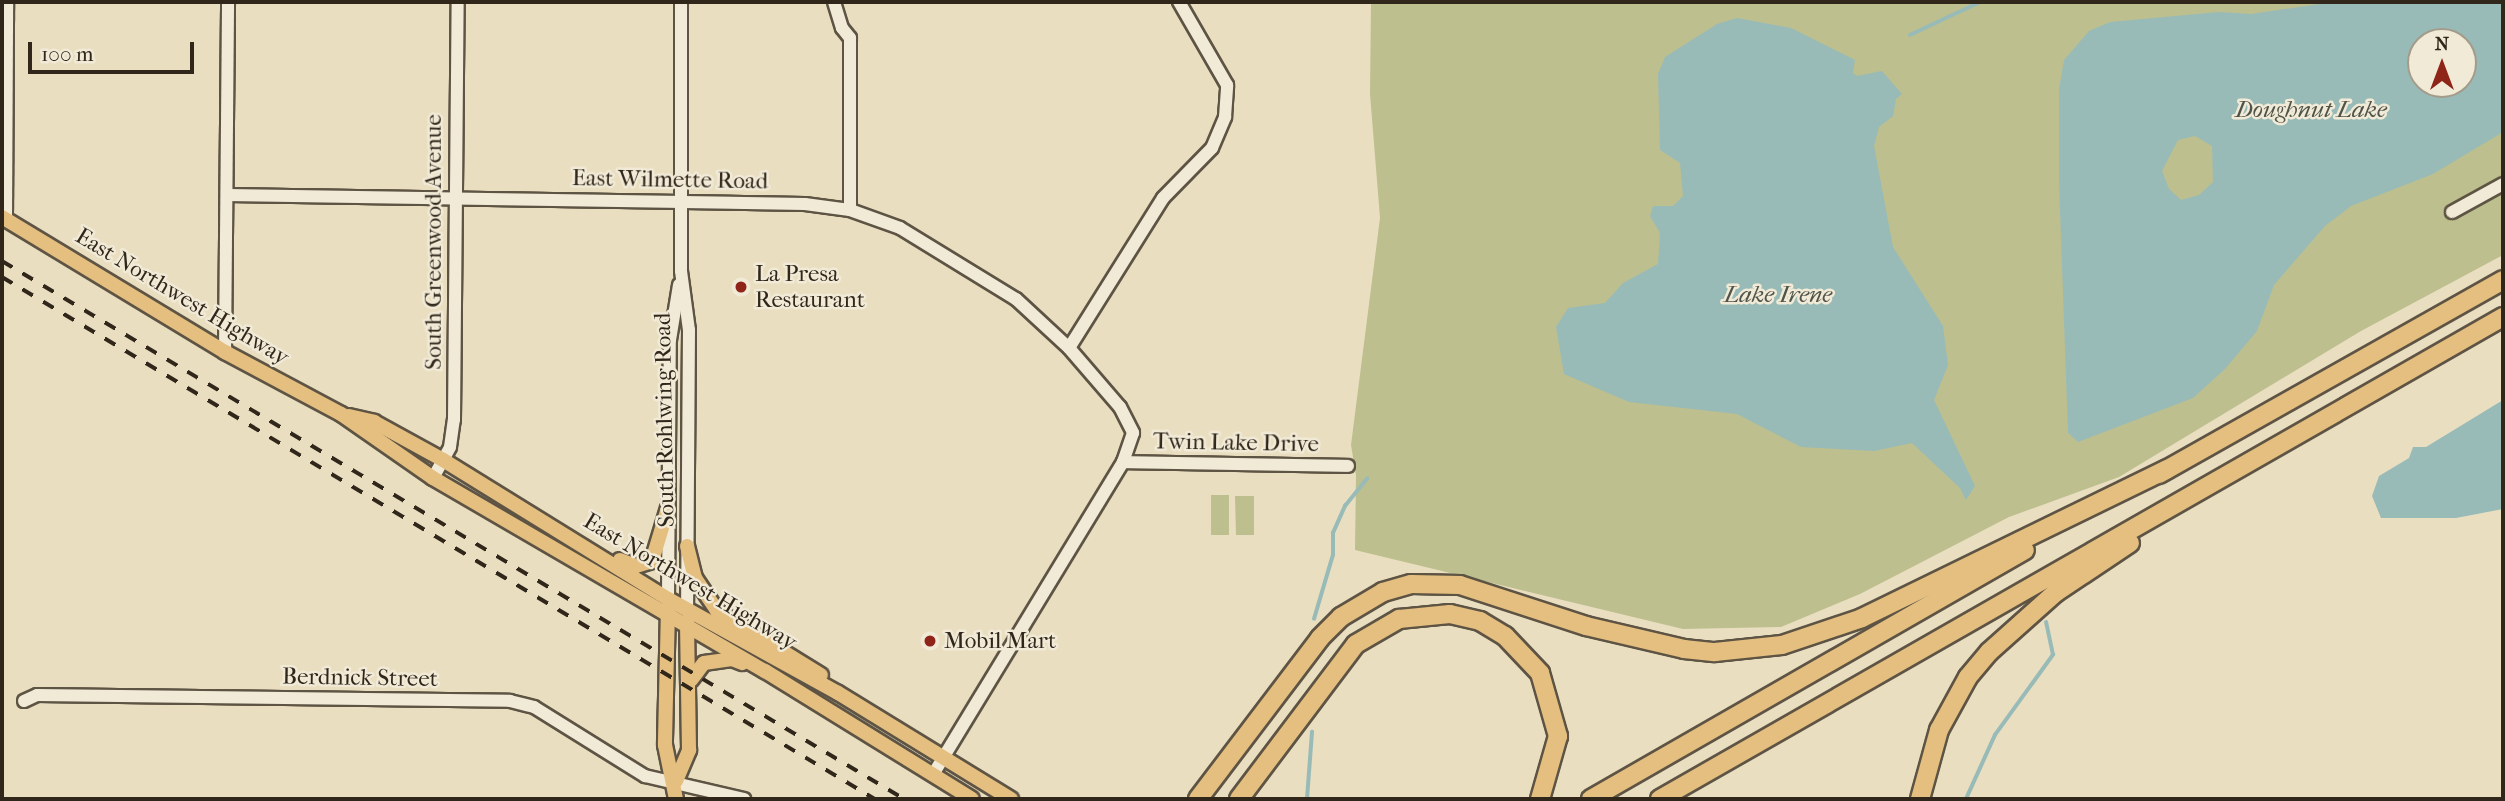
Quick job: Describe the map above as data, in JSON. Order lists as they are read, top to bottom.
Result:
{
  "streets": {
    "main road": ["East Northwest Highway"],
    "street": [
      "East Wilmette Road",
      "South Greenwood Avenue",
      "South Rohlwing Road",
      "Twin Lake Drive",
      "Berdnick Street"
    ]
  },
  "crossings": [
    ["East Wilmette Road", "South Greenwood Avenue"],
    ["East Wilmette Road", "East Northwest Highway"],
    ["East Wilmette Road", "South Rohlwing Road"],
    ["East Wilmette Road", "Twin Lake Drive"],
    ["South Greenwood Avenue", "East Northwest Highway"],
    ["East Northwest Highway", "South Rohlwing Road"]
  ],
  "water": ["Doughnut Lake", "Lake Irene"],
  "places": ["La Presa Restaurant", "Mobil Mart"],
  "scale_bar": "100 m",
  "north": "top"
}
